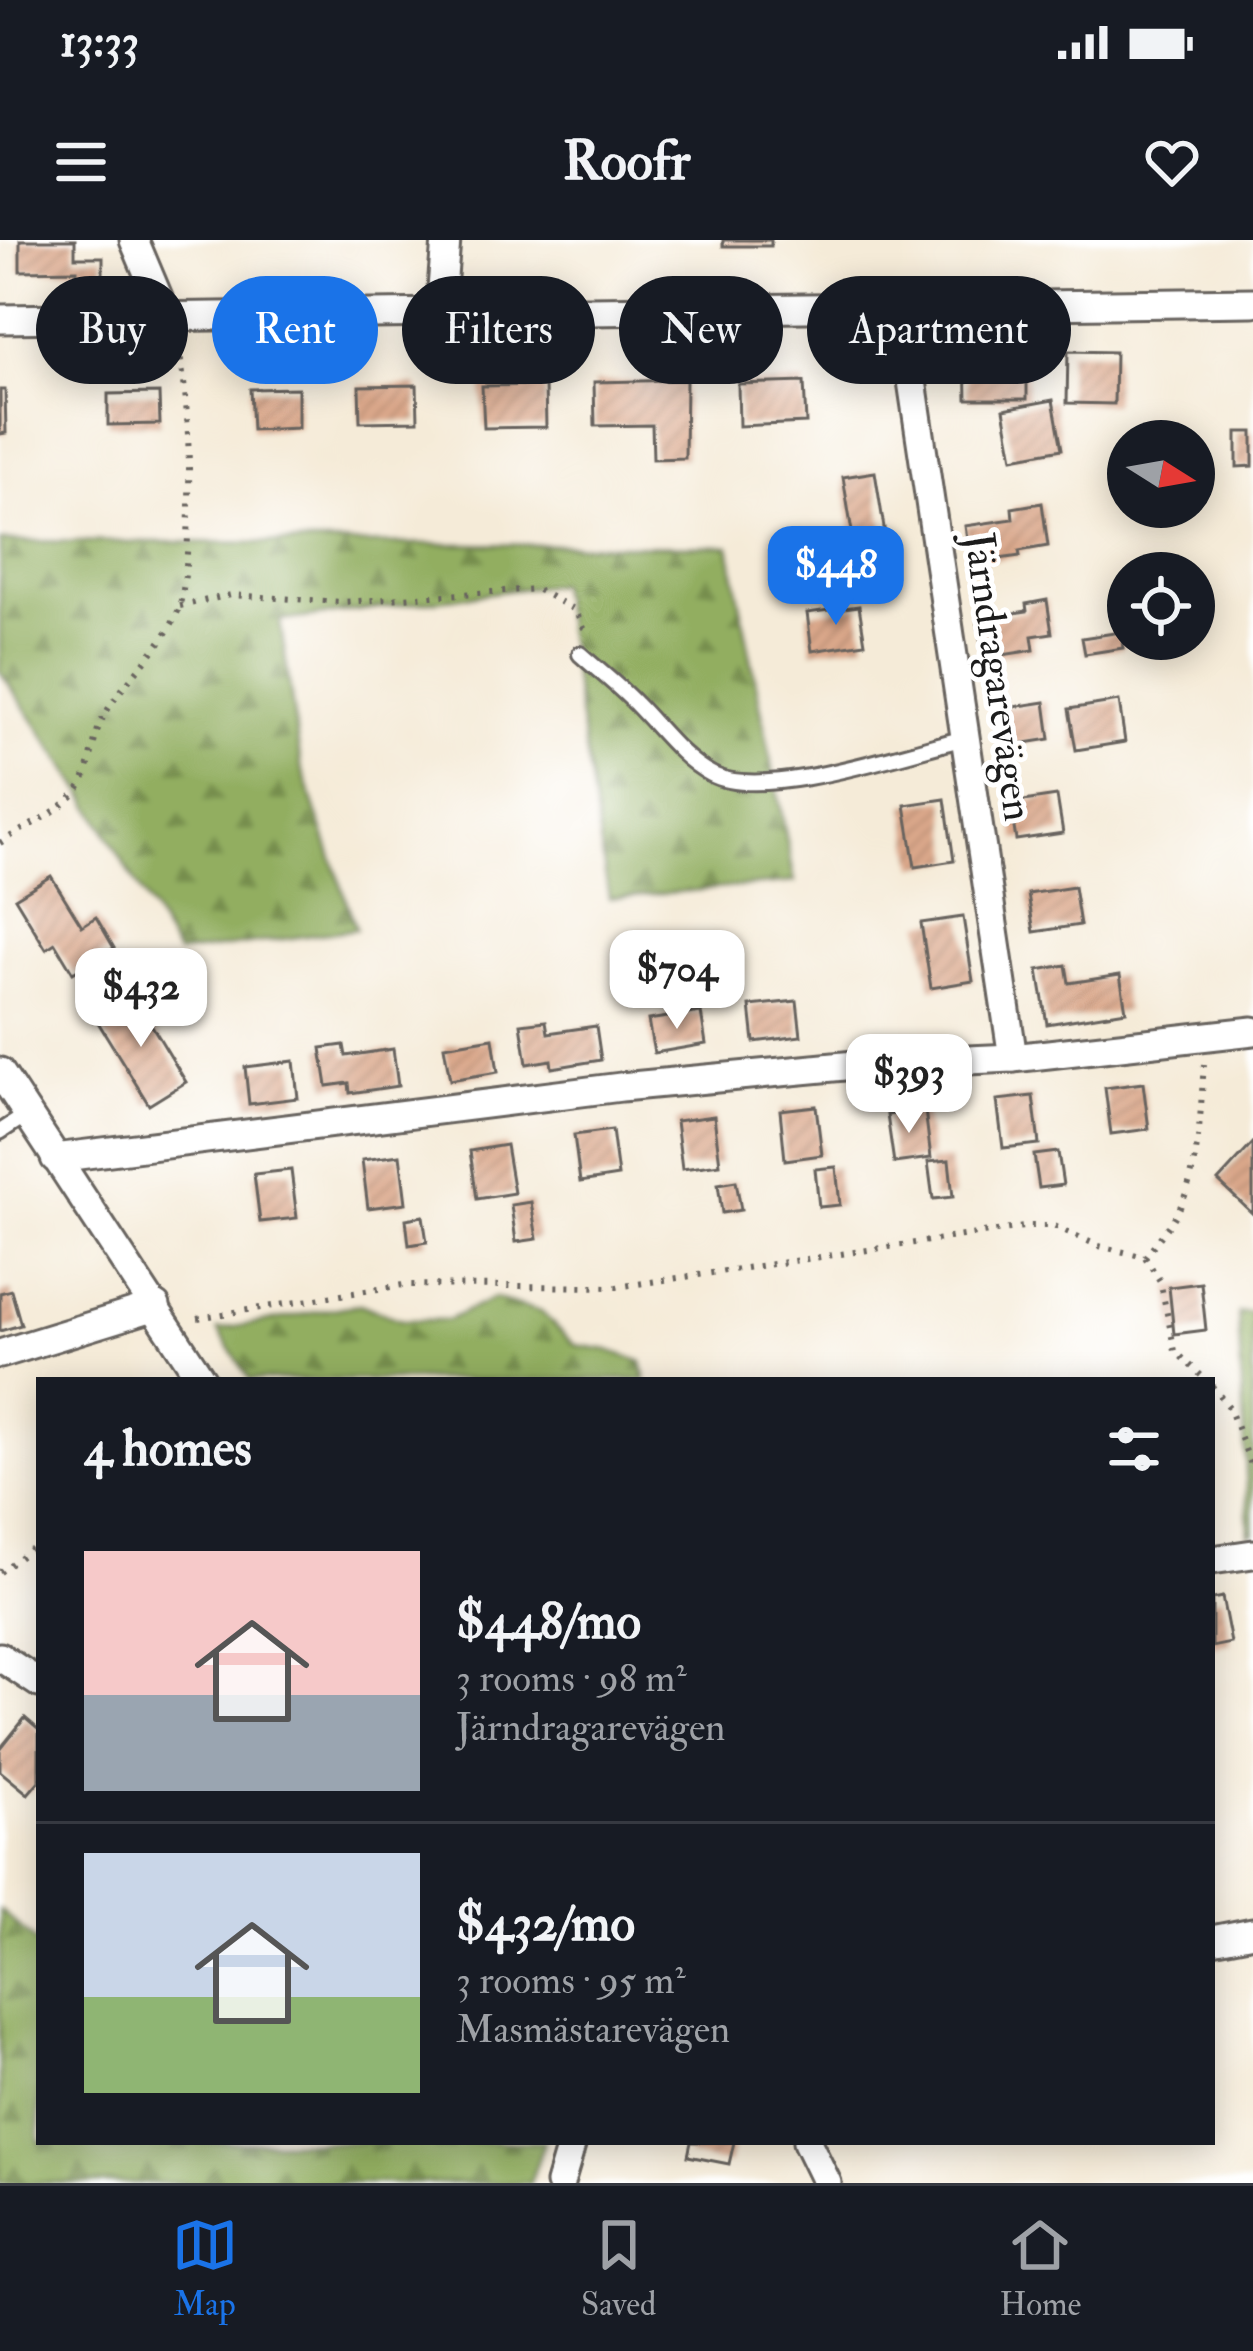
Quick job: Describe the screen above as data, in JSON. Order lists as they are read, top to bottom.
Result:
{
  "streets": {
    "street": ["Järndragarevägen"]
  },
  "north": "right",
  "page": {
    "status": "13:33",
    "header": "Roofr",
    "chip": [
      "Buy",
      "Rent",
      "Filters",
      "New",
      "Apartment"
    ],
    "price": [
      "$448",
      "$704",
      "$432",
      "$393"
    ],
    "heading": "4 homes",
    "list": [
      {
        "name": "$448/mo",
        "note": "3 rooms · 98 m² · Järndragarevägen"
      },
      {
        "name": "$432/mo",
        "note": "3 rooms · 95 m² · Masmästarevägen"
      }
    ],
    "tabs": ["Map", "Saved", "Home"]
  }
}
